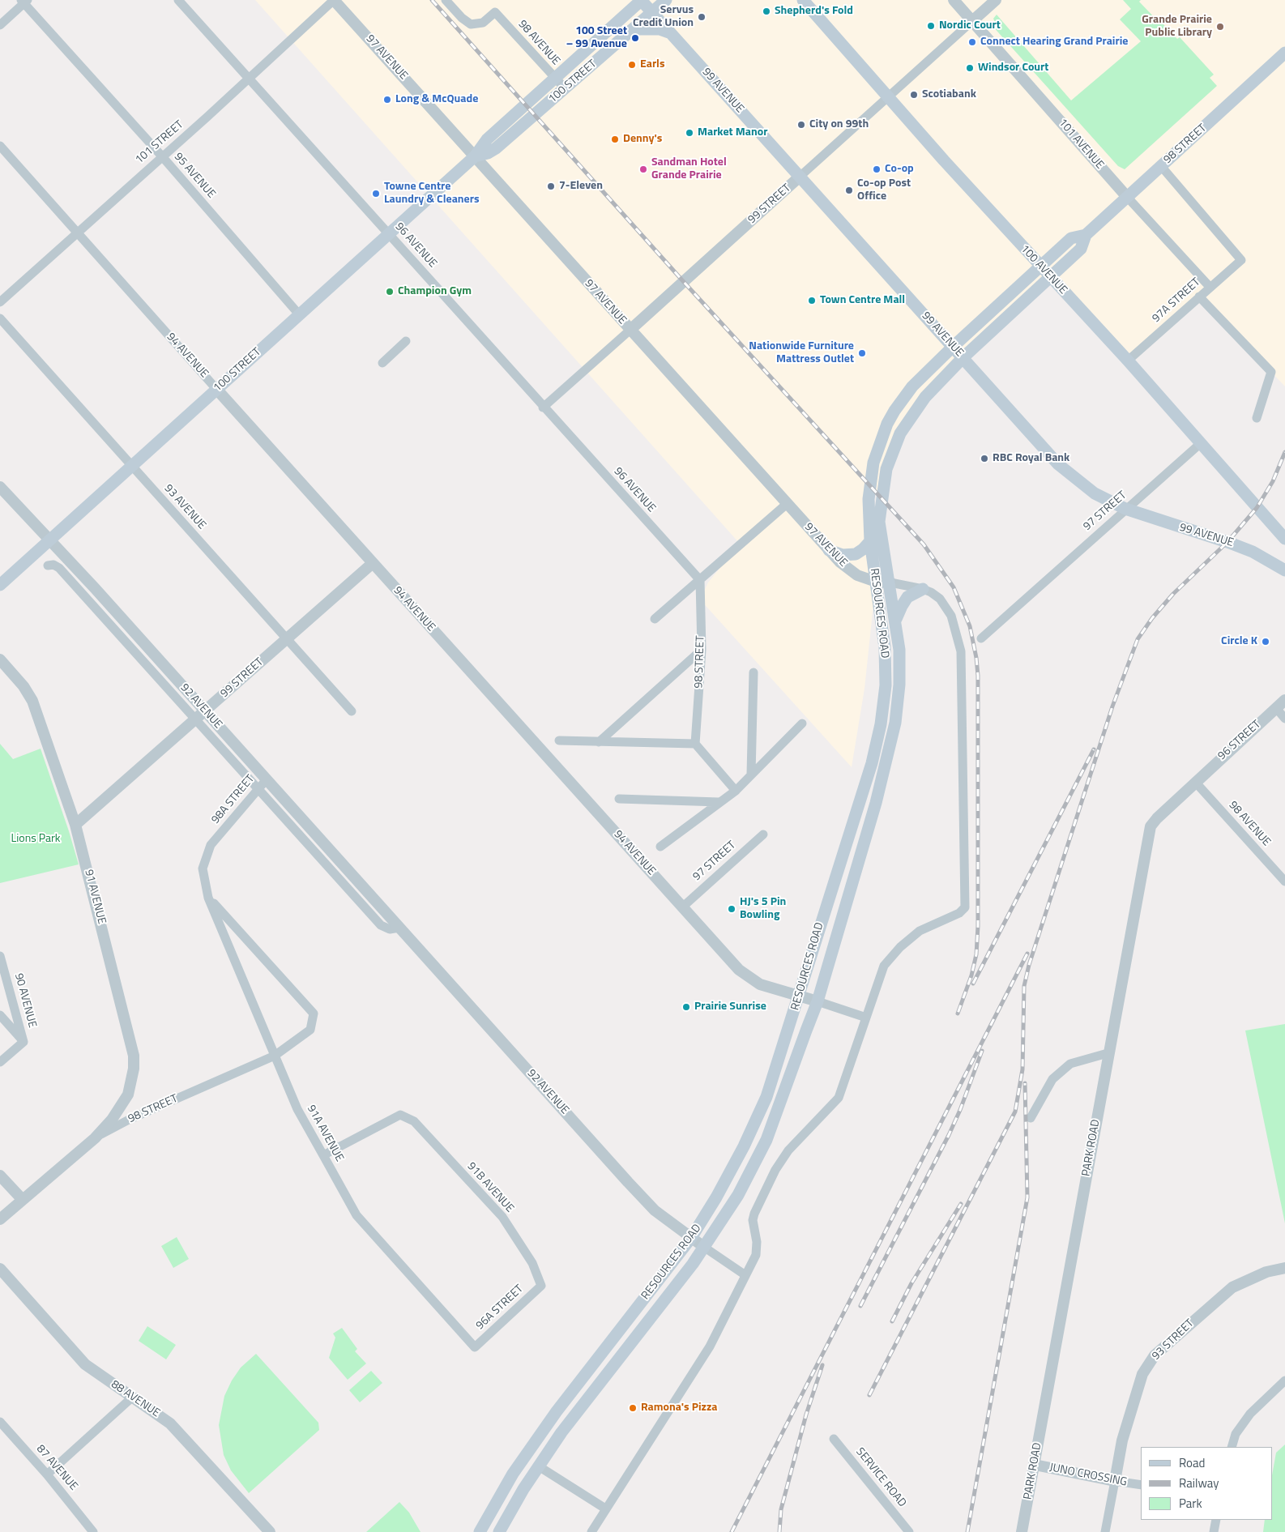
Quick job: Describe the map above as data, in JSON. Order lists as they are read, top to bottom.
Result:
{
  "streets": {
    "main road": [
      "100 STREET",
      "99 AVENUE",
      "98 STREET",
      "100 AVENUE",
      "RESOURCES ROAD"
    ],
    "street": [
      "98 AVENUE",
      "97 AVENUE",
      "101 STREET",
      "101 AVENUE",
      "95 AVENUE",
      "99 STREET",
      "96 AVENUE",
      "97A STREET",
      "94 AVENUE",
      "93 AVENUE",
      "97 STREET",
      "92 AVENUE",
      "96 STREET",
      "98A STREET",
      "91 AVENUE",
      "90 AVENUE",
      "91A AVENUE",
      "PARK ROAD",
      "91B AVENUE",
      "96A STREET",
      "93 STREET",
      "88 AVENUE",
      "87 AVENUE",
      "JUNO CROSSING",
      "SERVICE ROAD"
    ]
  },
  "crossings": [
    ["98 AVENUE", "100 STREET"],
    ["98 AVENUE", "96 STREET"],
    ["98 AVENUE", "PARK ROAD"],
    ["97 AVENUE", "100 STREET"],
    ["97 AVENUE", "101 STREET"],
    ["97 AVENUE", "99 STREET"],
    ["97 AVENUE", "RESOURCES ROAD"],
    ["100 STREET", "99 AVENUE"],
    ["100 STREET", "95 AVENUE"],
    ["100 STREET", "96 AVENUE"],
    ["100 STREET", "94 AVENUE"],
    ["100 STREET", "93 AVENUE"],
    ["100 STREET", "92 AVENUE"],
    ["99 AVENUE", "98 STREET"],
    ["99 AVENUE", "99 STREET"],
    ["99 AVENUE", "97 STREET"],
    ["99 AVENUE", "RESOURCES ROAD"],
    ["101 STREET", "95 AVENUE"],
    ["101 STREET", "96 AVENUE"],
    ["101 STREET", "94 AVENUE"],
    ["101 AVENUE", "98 STREET"],
    ["101 AVENUE", "99 STREET"],
    ["101 AVENUE", "97A STREET"],
    ["98 STREET", "96 AVENUE"],
    ["98 STREET", "100 AVENUE"],
    ["98 STREET", "97A STREET"],
    ["98 STREET", "RESOURCES ROAD"],
    ["98 STREET", "91 AVENUE"],
    ["98 STREET", "91A AVENUE"],
    ["99 STREET", "96 AVENUE"],
    ["99 STREET", "100 AVENUE"],
    ["99 STREET", "94 AVENUE"],
    ["99 STREET", "93 AVENUE"],
    ["99 STREET", "92 AVENUE"],
    ["99 STREET", "91 AVENUE"],
    ["100 AVENUE", "97A STREET"],
    ["100 AVENUE", "97 STREET"],
    ["94 AVENUE", "97 STREET"],
    ["94 AVENUE", "RESOURCES ROAD"],
    ["RESOURCES ROAD", "92 AVENUE"],
    ["92 AVENUE", "98A STREET"],
    ["96 STREET", "PARK ROAD"],
    ["98A STREET", "91A AVENUE"],
    ["91A AVENUE", "91B AVENUE"],
    ["91A AVENUE", "96A STREET"],
    ["PARK ROAD", "JUNO CROSSING"],
    ["91B AVENUE", "96A STREET"],
    ["93 STREET", "JUNO CROSSING"]
  ],
  "parks": ["Lions Park"],
  "places": [
    "Shepherd's Fold",
    "Servus Credit Union",
    "Nordic Court",
    "Grande Prairie Public Library",
    "100 Street – 99 Avenue",
    "Connect Hearing Grand Prairie",
    "Earls",
    "Windsor Court",
    "Scotiabank",
    "Long & McQuade",
    "City on 99th",
    "Market Manor",
    "Denny's",
    "Sandman Hotel Grande Prairie",
    "Co-op",
    "7-Eleven",
    "Co-op Post Office",
    "Towne Centre Laundry & Cleaners",
    "Champion Gym",
    "Town Centre Mall",
    "Nationwide Furniture Mattress Outlet",
    "RBC Royal Bank",
    "Circle K",
    "HJ's 5 Pin Bowling",
    "Prairie Sunrise",
    "Ramona's Pizza"
  ],
  "legend": ["Road", "Railway", "Park"]
}
